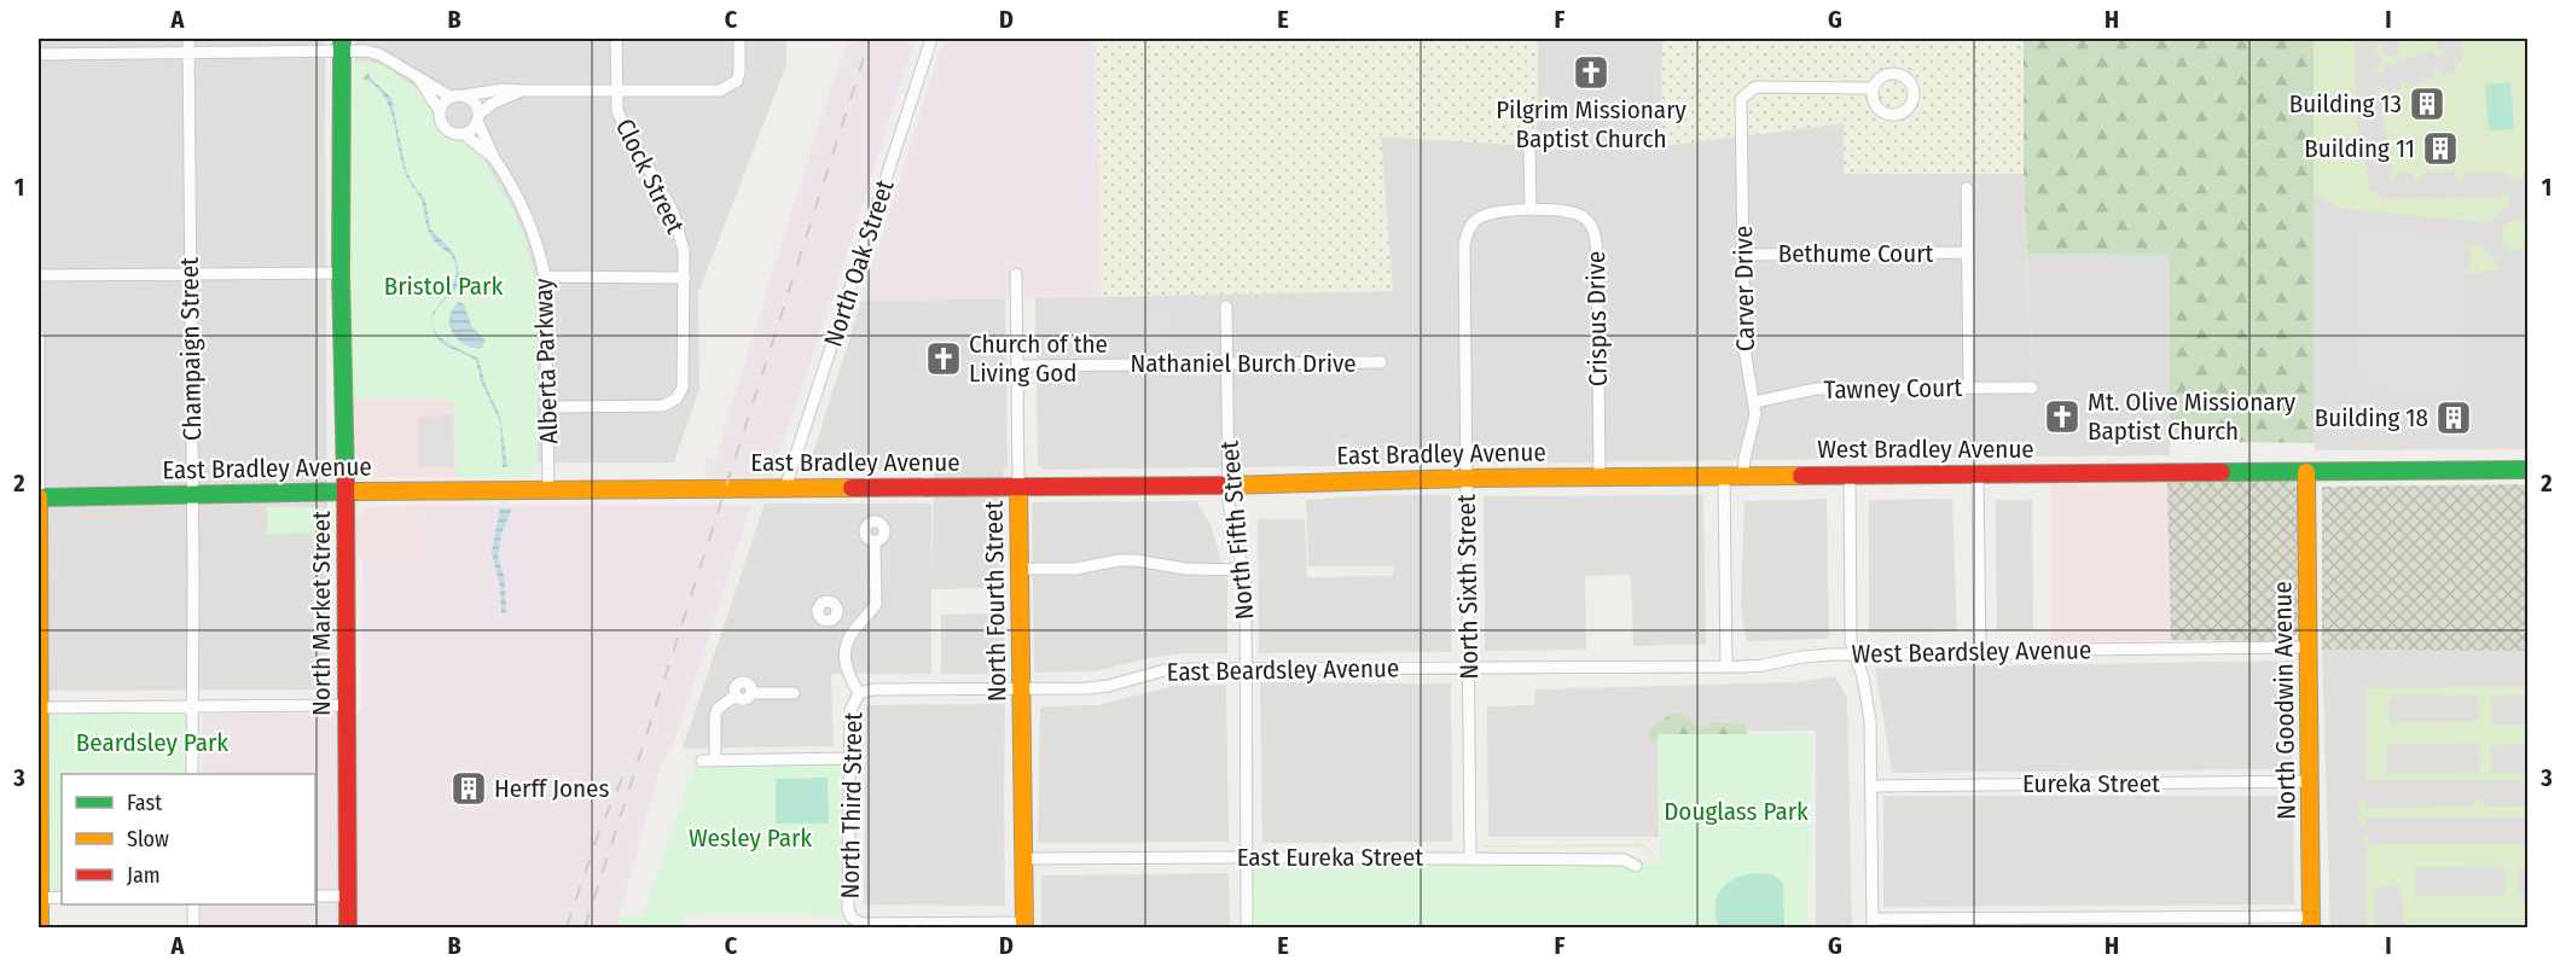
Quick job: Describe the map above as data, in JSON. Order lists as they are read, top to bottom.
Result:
{
  "streets": {
    "main road": [
      "West Bradley Avenue",
      "East Bradley Avenue",
      "North Fourth Street",
      "North Market Street",
      "North Goodwin Avenue"
    ],
    "street": [
      "Clock Street",
      "Bethume Court",
      "North Oak Street",
      "Carver Drive",
      "Crispus Drive",
      "Champaign Street",
      "Alberta Parkway",
      "Nathaniel Burch Drive",
      "Tawney Court",
      "North Fifth Street",
      "North Sixth Street",
      "West Beardsley Avenue",
      "East Beardsley Avenue",
      "Eureka Street",
      "North Third Street",
      "East Eureka Street"
    ]
  },
  "crossings": [
    ["Clock Street", "Alberta Parkway"],
    ["Bethume Court", "Carver Drive"],
    ["North Oak Street", "East Bradley Avenue"],
    ["Carver Drive", "Tawney Court"],
    ["Carver Drive", "West Bradley Avenue"],
    ["Crispus Drive", "East Bradley Avenue"],
    ["Crispus Drive", "North Sixth Street"],
    ["Champaign Street", "East Bradley Avenue"],
    ["Alberta Parkway", "East Bradley Avenue"],
    ["Nathaniel Burch Drive", "North Fifth Street"],
    ["Nathaniel Burch Drive", "North Fourth Street"],
    ["West Bradley Avenue", "East Bradley Avenue"],
    ["West Bradley Avenue", "North Goodwin Avenue"],
    ["East Bradley Avenue", "North Fifth Street"],
    ["East Bradley Avenue", "North Sixth Street"],
    ["East Bradley Avenue", "North Fourth Street"],
    ["East Bradley Avenue", "North Market Street"],
    ["North Fifth Street", "East Beardsley Avenue"],
    ["North Fifth Street", "East Eureka Street"],
    ["North Sixth Street", "East Beardsley Avenue"],
    ["North Sixth Street", "East Eureka Street"],
    ["North Fourth Street", "East Beardsley Avenue"],
    ["North Fourth Street", "North Third Street"],
    ["North Fourth Street", "East Eureka Street"],
    ["West Beardsley Avenue", "East Beardsley Avenue"],
    ["West Beardsley Avenue", "North Goodwin Avenue"],
    ["East Beardsley Avenue", "North Third Street"],
    ["North Goodwin Avenue", "Eureka Street"]
  ],
  "parks": [
    "Bristol Park",
    "Beardsley Park",
    "Douglass Park",
    "Wesley Park"
  ],
  "places": {
    "church": ["Pilgrim Missionary Baptist Church", "Church of the Living God", "Mt. Olive Missionary Baptist Church"],
    "building": [
      "Building 13",
      "Building 11",
      "Building 18",
      "Herff Jones"
    ]
  },
  "legend": ["Fast", "Slow", "Jam"],
  "grid": {
    "columns": [
      "A",
      "B",
      "C",
      "D",
      "E",
      "F",
      "G",
      "H",
      "I"
    ],
    "rows": ["1", "2", "3"]
  }
}
